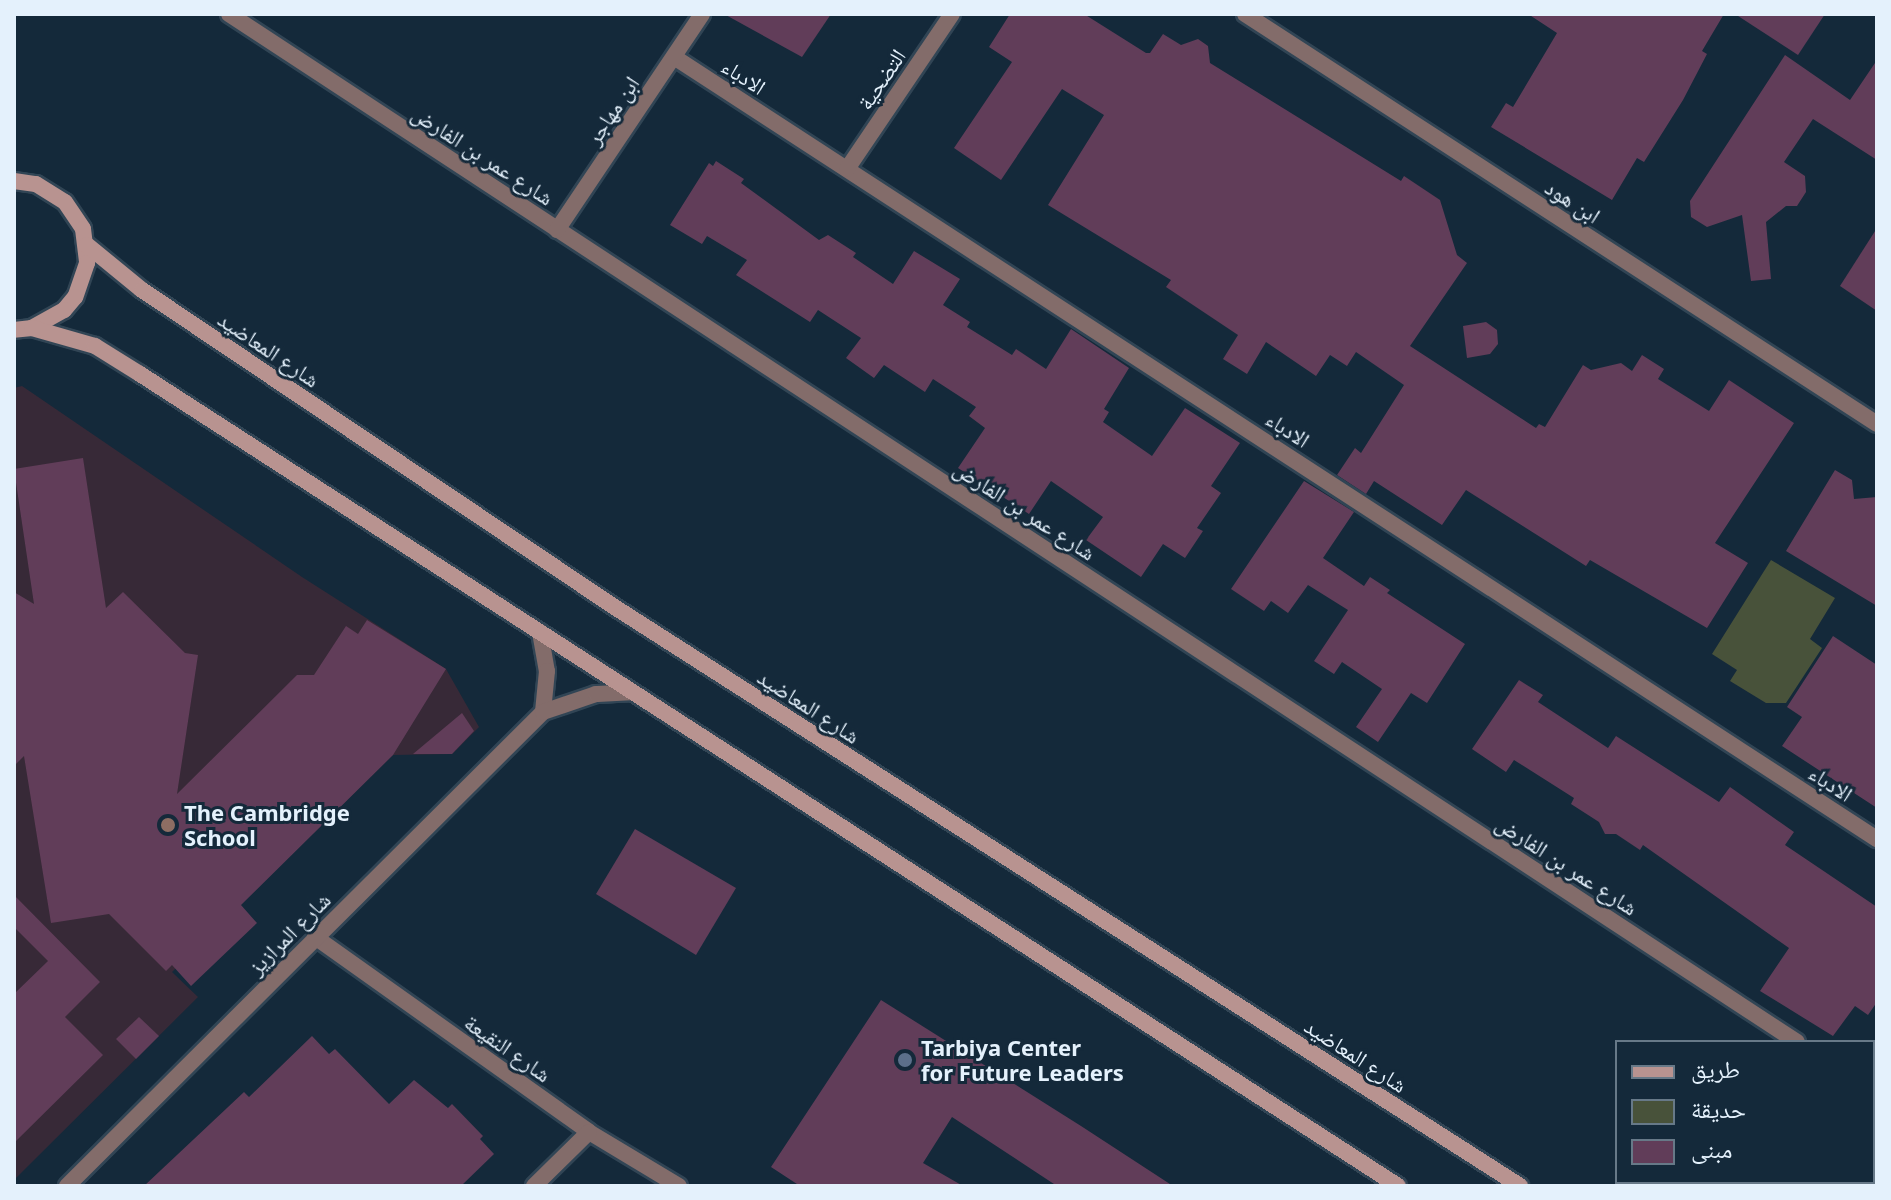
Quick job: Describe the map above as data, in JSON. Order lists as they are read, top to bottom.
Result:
{
  "streets": {
    "street": [
      "الادباء",
      "التضحية",
      "ابن مهاجر",
      "شارع عمر بن الفارض",
      "ابن هود",
      "شارع المعاضيد",
      "شارع المرازيز",
      "شارع النقيعة"
    ]
  },
  "crossings": [
    ["الادباء", "التضحية"],
    ["الادباء", "ابن مهاجر"],
    ["ابن مهاجر", "شارع عمر بن الفارض"],
    ["شارع المرازيز", "شارع النقيعة"]
  ],
  "places": ["The Cambridge School", "Tarbiya Center for Future Leaders"],
  "legend": ["طريق", "حديقة", "مبنى"]
}
